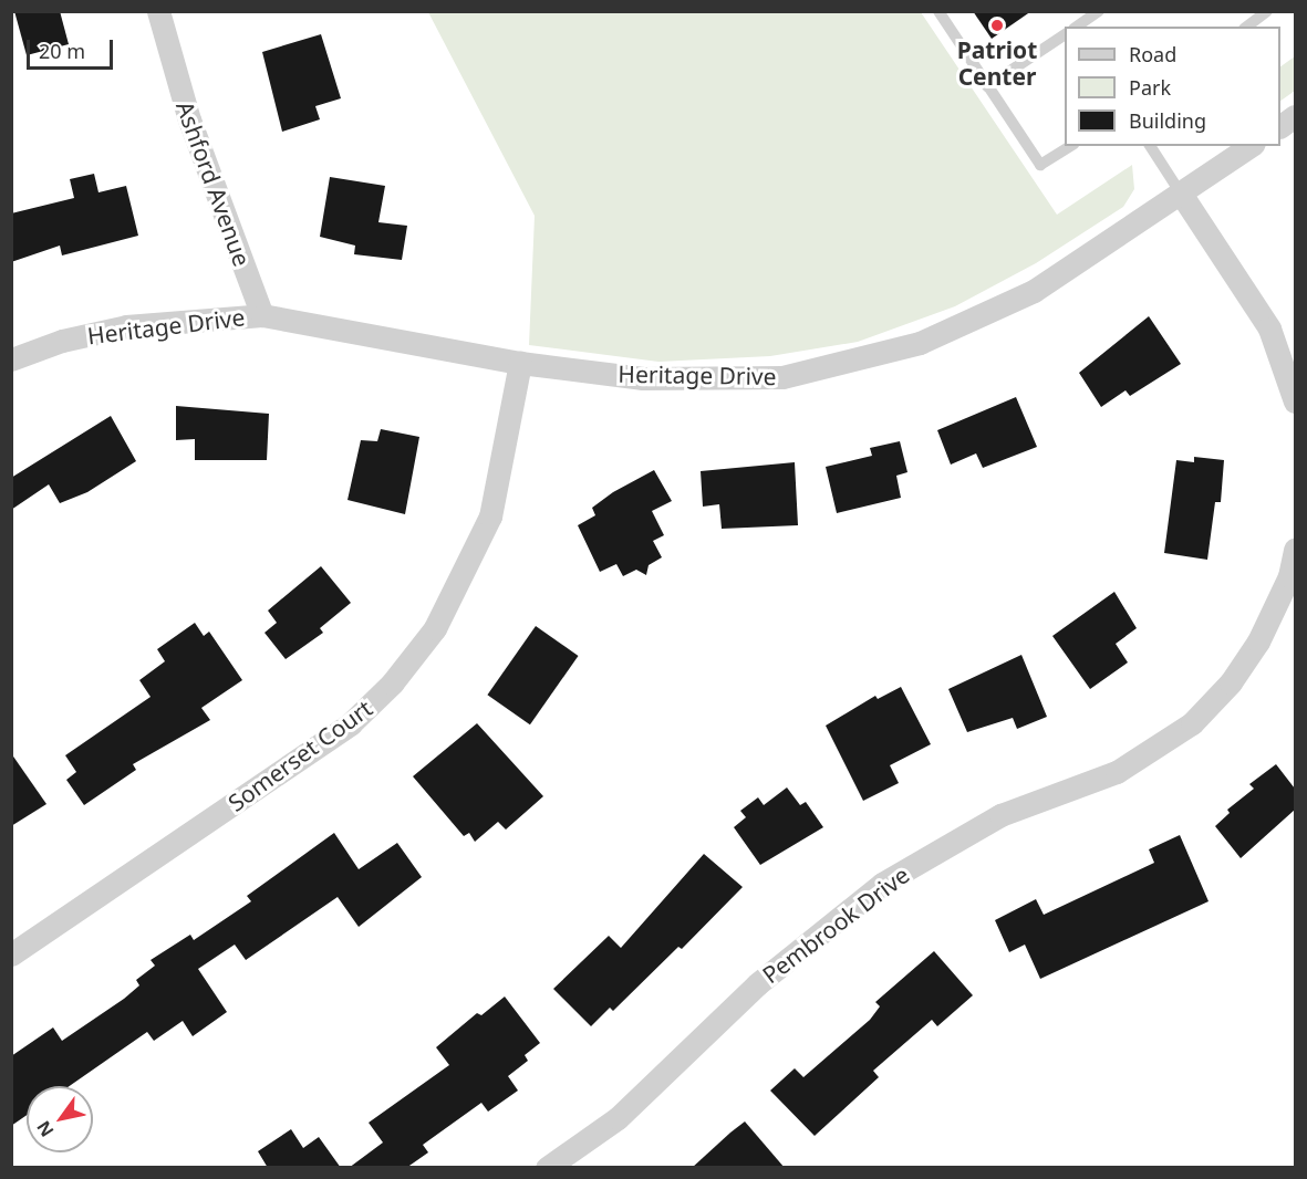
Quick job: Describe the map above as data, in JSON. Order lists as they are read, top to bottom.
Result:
{
  "streets": {
    "street": [
      "Ashford Avenue",
      "Heritage Drive",
      "Somerset Court",
      "Pembrook Drive"
    ]
  },
  "crossings": [
    ["Ashford Avenue", "Heritage Drive"],
    ["Heritage Drive", "Somerset Court"]
  ],
  "places": ["Patriot Center"],
  "legend": ["Road", "Park", "Building"],
  "scale_bar": "20 m",
  "north": "bottom left"
}
